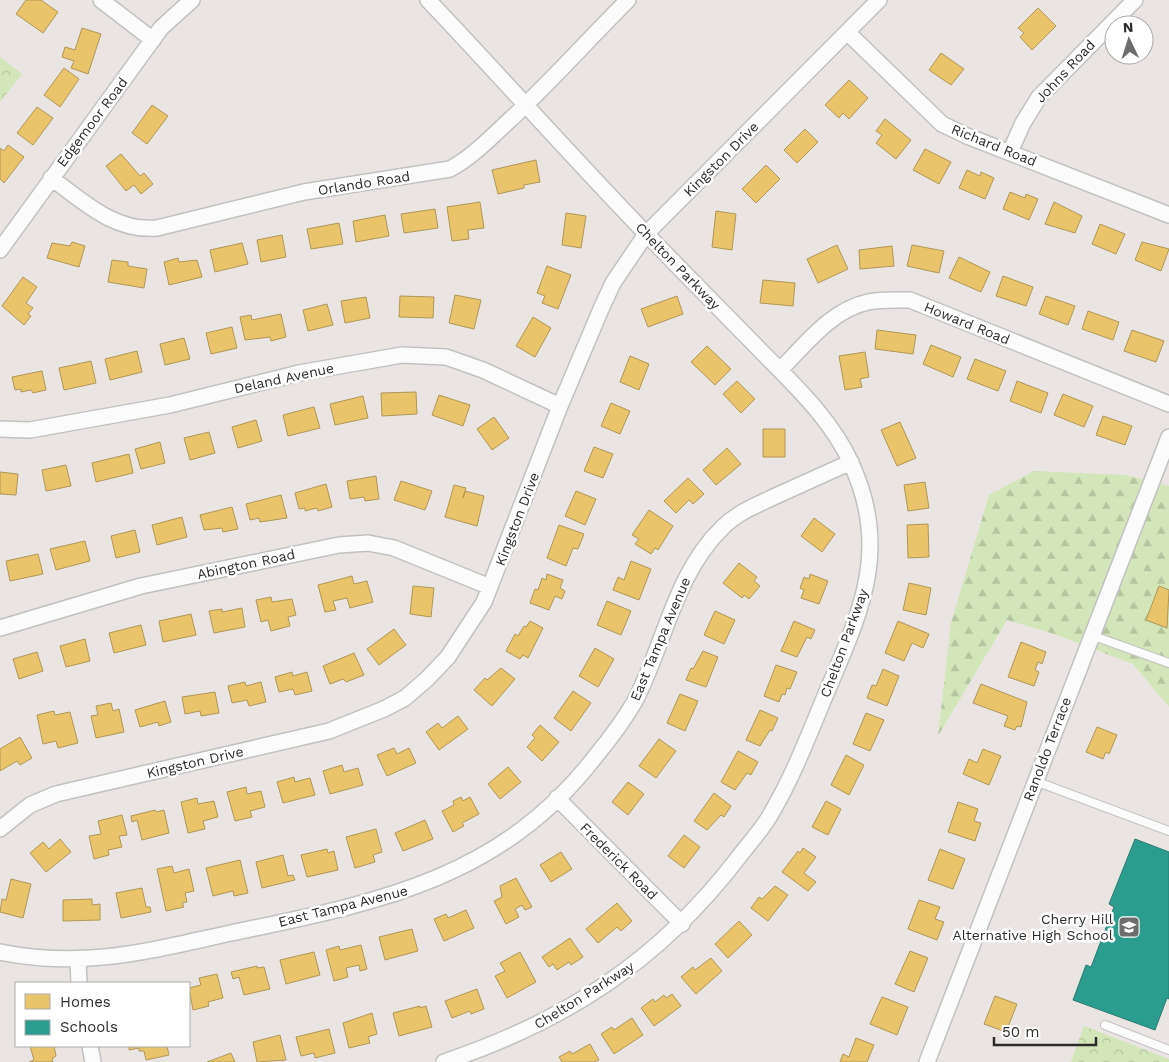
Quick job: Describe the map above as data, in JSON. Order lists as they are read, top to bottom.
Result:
{
  "streets": {
    "street": [
      "Johns Road",
      "Edgemoor Road",
      "Richard Road",
      "Kingston Drive",
      "Orlando Road",
      "Chelton Parkway",
      "Howard Road",
      "Deland Avenue",
      "Abington Road",
      "East Tampa Avenue",
      "Ranoldo Terrace",
      "Frederick Road"
    ]
  },
  "crossings": [
    ["Johns Road", "Richard Road"],
    ["Edgemoor Road", "Orlando Road"],
    ["Richard Road", "Kingston Drive"],
    ["Kingston Drive", "Chelton Parkway"],
    ["Kingston Drive", "Deland Avenue"],
    ["Kingston Drive", "Abington Road"],
    ["Orlando Road", "Chelton Parkway"],
    ["Chelton Parkway", "Howard Road"],
    ["Chelton Parkway", "East Tampa Avenue"],
    ["Chelton Parkway", "Frederick Road"],
    ["East Tampa Avenue", "Frederick Road"]
  ],
  "places": {
    "school or university": ["Cherry Hill Alternative High School"]
  },
  "legend": ["Homes", "Schools"],
  "scale_bar": "50 m",
  "north": "top"
}
